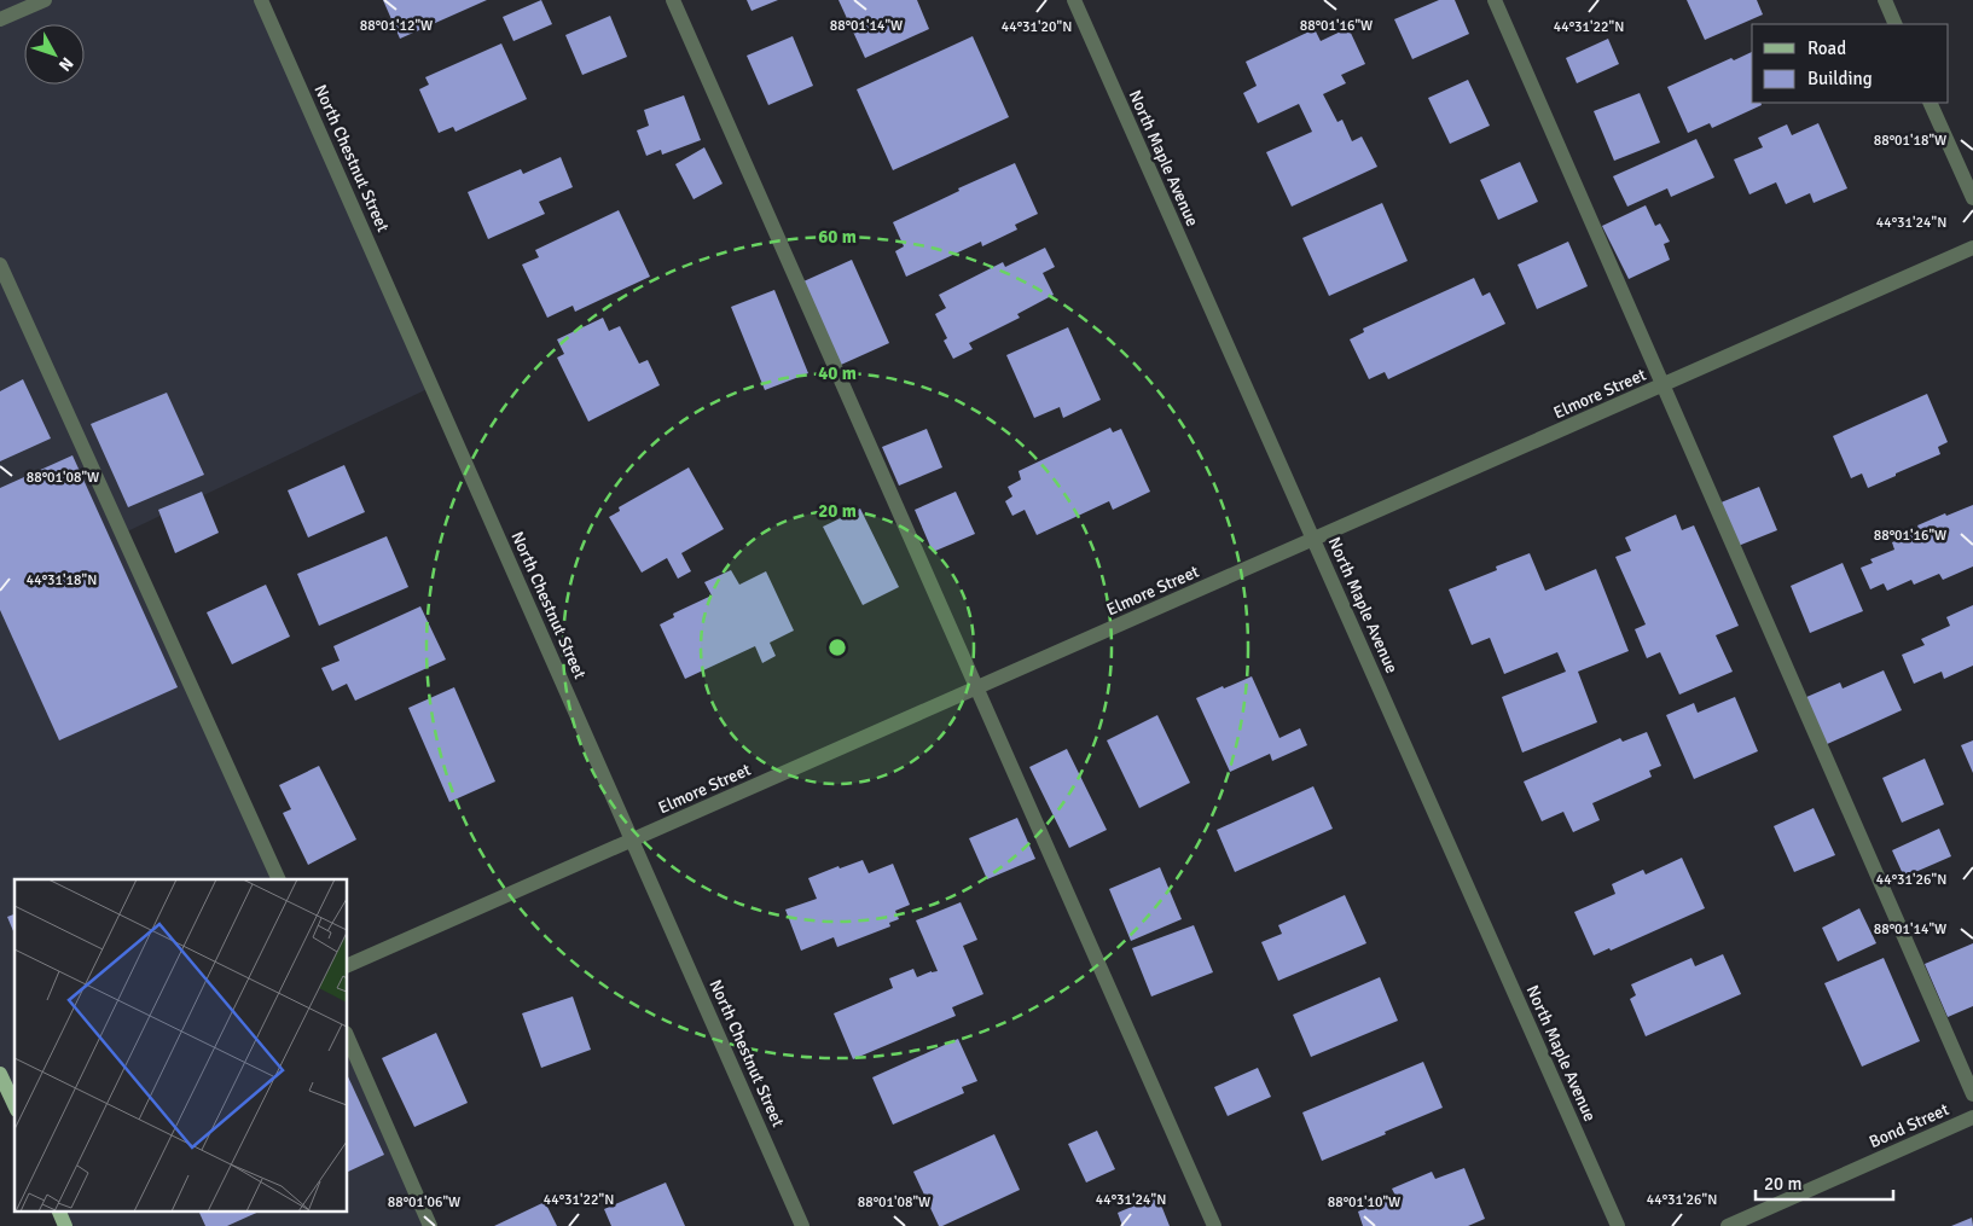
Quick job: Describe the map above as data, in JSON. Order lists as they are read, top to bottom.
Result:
{
  "streets": {
    "street": [
      "North Chestnut Street",
      "North Maple Avenue",
      "Elmore Street",
      "Bond Street"
    ]
  },
  "crossings": [
    ["North Chestnut Street", "Elmore Street"],
    ["North Maple Avenue", "Elmore Street"]
  ],
  "legend": ["Road", "Building"],
  "scale_bar": "20 m",
  "north": "bottom right",
  "coordinates": [
    "88°01'12\"W",
    "88°01'14\"W",
    "88°01'16\"W",
    "44°31'20\"N",
    "44°31'22\"N",
    "88°01'18\"W",
    "44°31'24\"N",
    "88°01'08\"W",
    "44°31'18\"N",
    "44°31'26\"N",
    "88°01'06\"W",
    "88°01'10\"W"
  ],
  "rings": ["60 m", "40 m", "20 m"]
}
